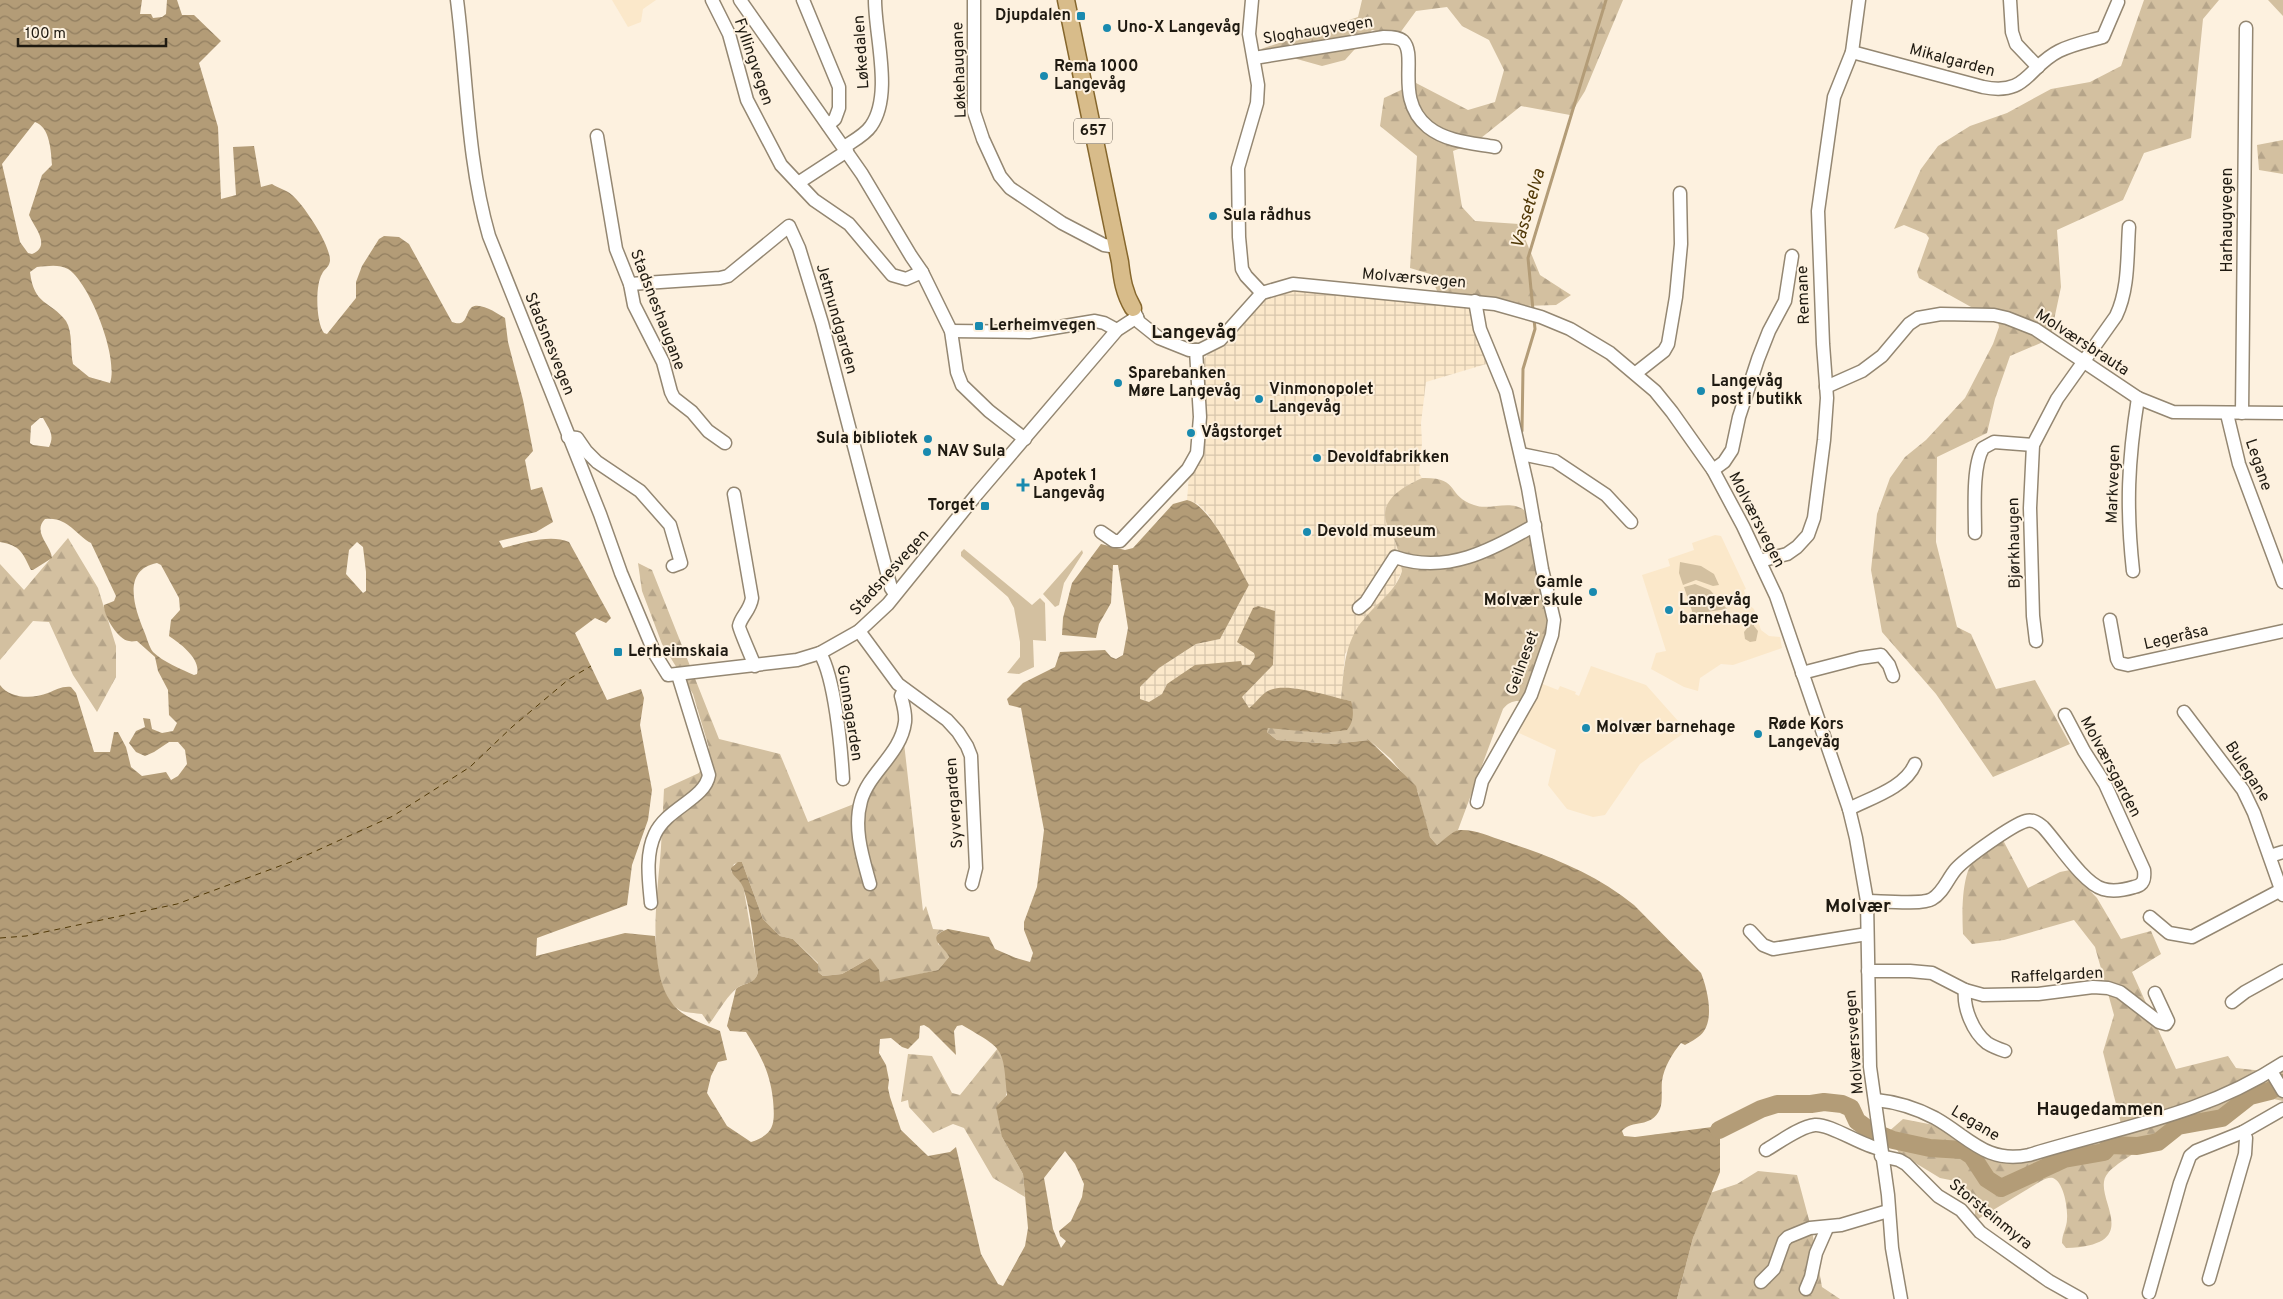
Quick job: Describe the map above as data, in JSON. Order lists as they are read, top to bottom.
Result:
{
  "streets": {
    "main road": ["657"],
    "street": [
      "Sloghaugvegen",
      "Løkedalen",
      "Mikalgarden",
      "Fyllingvegen",
      "Løkehaugane",
      "Harhaugvegen",
      "Molværsvegen",
      "Remane",
      "Stadsneshaugane",
      "Jetmundgarden",
      "Molværsbrauta",
      "Stadsnesvegen",
      "Legane",
      "Markvegen",
      "Bjørkhaugen",
      "Legeråsa",
      "Geilneset",
      "Gunnagarden",
      "Molværsgarden",
      "Bulegane",
      "Syvergarden",
      "Raffelgarden",
      "Storsteinmyra"
    ]
  },
  "crossings": [
    ["Sloghaugvegen", "Molværsvegen"],
    ["Løkedalen", "Fyllingvegen"],
    ["Mikalgarden", "Remane"],
    ["Fyllingvegen", "Stadsnesvegen"],
    ["Løkehaugane", "657"],
    ["657", "Stadsnesvegen"],
    ["Harhaugvegen", "Molværsbrauta"],
    ["Molværsvegen", "Remane"],
    ["Molværsvegen", "Legane"],
    ["Molværsvegen", "Geilneset"],
    ["Molværsvegen", "Molværsgarden"],
    ["Molværsvegen", "Raffelgarden"],
    ["Molværsvegen", "Storsteinmyra"],
    ["Remane", "Molværsbrauta"],
    ["Stadsneshaugane", "Jetmundgarden"],
    ["Jetmundgarden", "Stadsnesvegen"],
    ["Molværsbrauta", "Legane"],
    ["Molværsbrauta", "Markvegen"],
    ["Molværsbrauta", "Bjørkhaugen"],
    ["Stadsnesvegen", "Gunnagarden"],
    ["Stadsnesvegen", "Syvergarden"]
  ],
  "districts": ["Langevåg", "Molvær", "Haugedammen"],
  "water": ["Vassetelva"],
  "places": {
    "transit": [
      "Djupdalen",
      "Lerheimvegen",
      "Torget",
      "Lerheimskaia"
    ],
    "other": [
      "Uno-X Langevåg",
      "Rema 1000 Langevåg",
      "Sula rådhus",
      "Sparebanken Møre Langevåg",
      "Langevåg post i butikk",
      "Vinmonopolet Langevåg",
      "Vågstorget",
      "Sula bibliotek",
      "NAV Sula",
      "Devoldfabrikken",
      "Devold museum",
      "Gamle Molvær skule",
      "Langevåg barnehage",
      "Molvær barnehage",
      "Røde Kors Langevåg"
    ],
    "health": ["Apotek 1 Langevåg"]
  },
  "scale_bar": "100 m"
}
